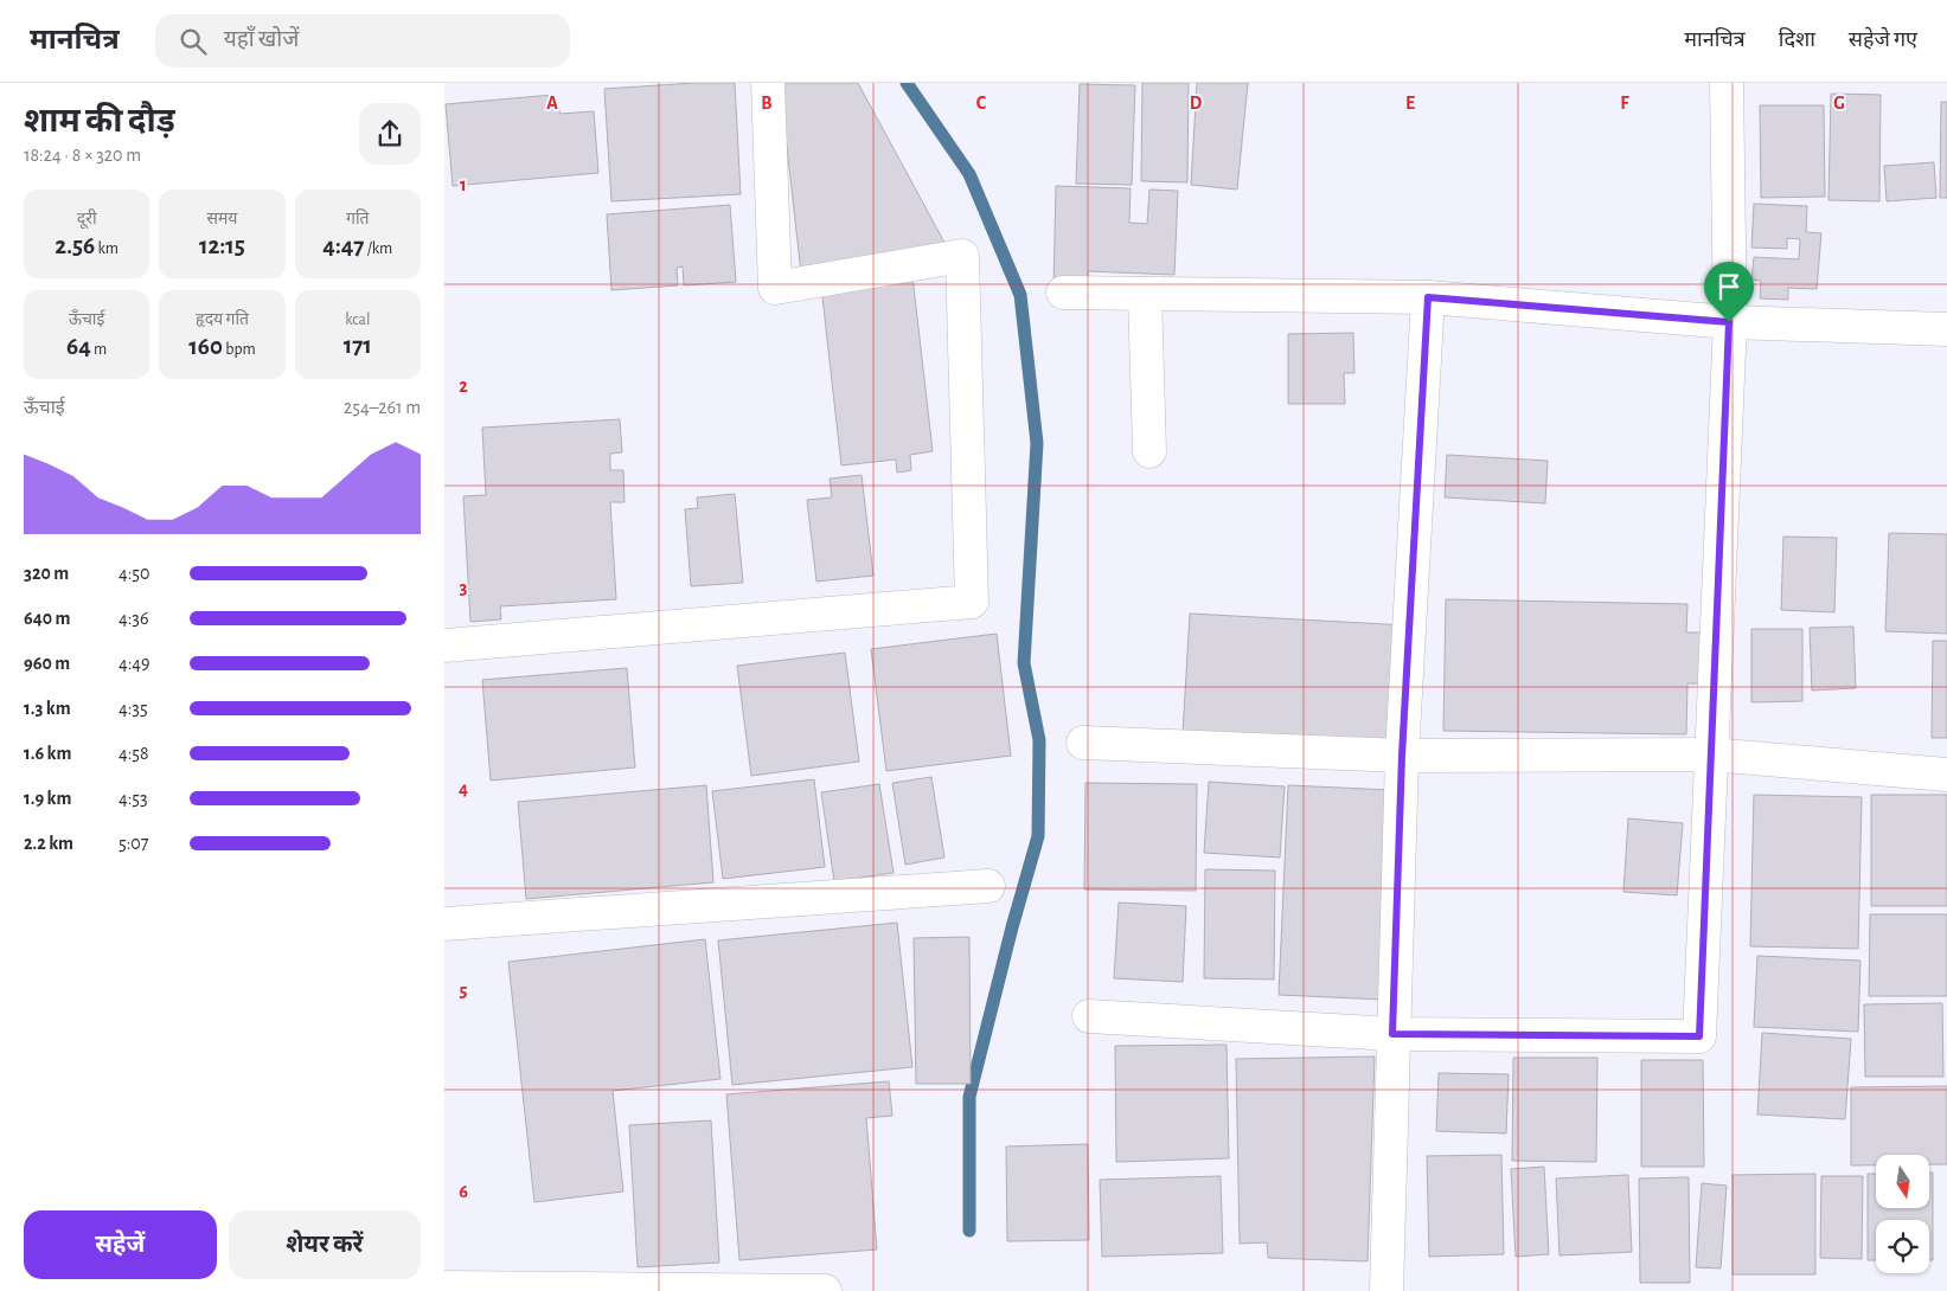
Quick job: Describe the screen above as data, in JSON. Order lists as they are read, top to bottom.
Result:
{
  "north": "bottom",
  "page": {
    "header": "मानचित्र",
    "search": "यहाँ खोजें",
    "nav": ["मानचित्र", "दिशा", "सहेजे गए"],
    "heading": ["शाम की दौड़", "18:24 · 8 × 320 m"],
    "stats": [
      ["दूरी", "2.56 km"],
      ["समय", "12:15"],
      ["गति", "4:47 /km"],
      ["ऊँचाई", "64 m"],
      ["हृदय गति", "160 bpm"],
      ["kcal", "171"]
    ],
    "chart": ["ऊँचाई", "254–261 m"],
    "list": [
      {
        "name": "320 m",
        "note": "4:50"
      },
      {
        "name": "640 m",
        "note": "4:36"
      },
      {
        "name": "960 m",
        "note": "4:49"
      },
      {
        "name": "1.3 km",
        "note": "4:35"
      },
      {
        "name": "1.6 km",
        "note": "4:58"
      },
      {
        "name": "1.9 km",
        "note": "4:53"
      },
      {
        "name": "2.2 km",
        "note": "5:07"
      }
    ],
    "buttons": ["सहेजें", "शेयर करें"]
  },
  "grid": {
    "columns": [
      "A",
      "B",
      "C",
      "D",
      "E",
      "F",
      "G"
    ],
    "rows": [
      "1",
      "2",
      "3",
      "4",
      "5",
      "6"
    ]
  }
}
